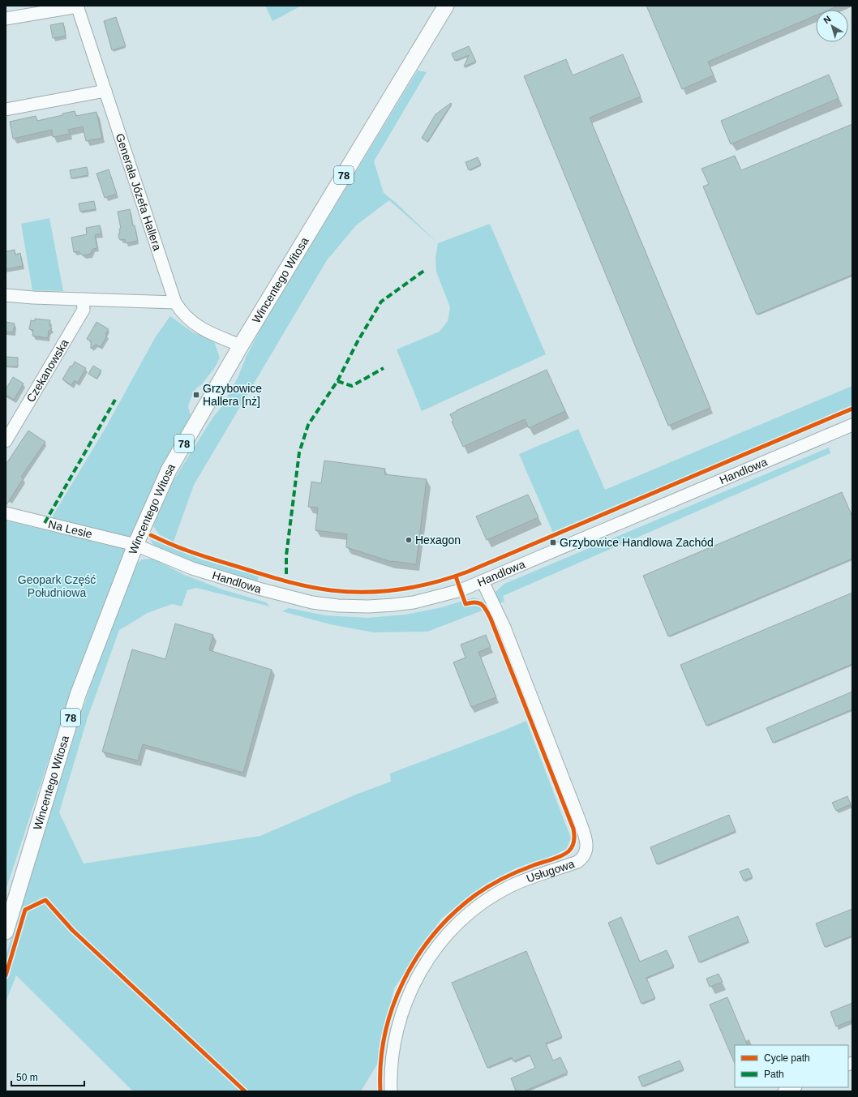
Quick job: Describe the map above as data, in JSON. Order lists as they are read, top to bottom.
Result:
{
  "streets": {
    "main road": ["78", "Wincentego Witosa"],
    "street": [
      "Generała Józefa Hallera",
      "Czekanowska",
      "Handlowa",
      "Na Lesie",
      "Usługowa"
    ]
  },
  "crossings": [
    ["Generała Józefa Hallera", "Wincentego Witosa"],
    ["Wincentego Witosa", "Handlowa"],
    ["Wincentego Witosa", "Na Lesie"],
    ["Handlowa", "Na Lesie"],
    ["Handlowa", "Usługowa"]
  ],
  "parks": ["Geopark Część Południowa"],
  "places": {
    "transit": ["Grzybowice Hallera [nż]", "Grzybowice Handlowa Zachód"],
    "other": ["Hexagon"]
  },
  "legend": ["Cycle path", "Path"],
  "scale_bar": "50 m",
  "north": "top left"
}
